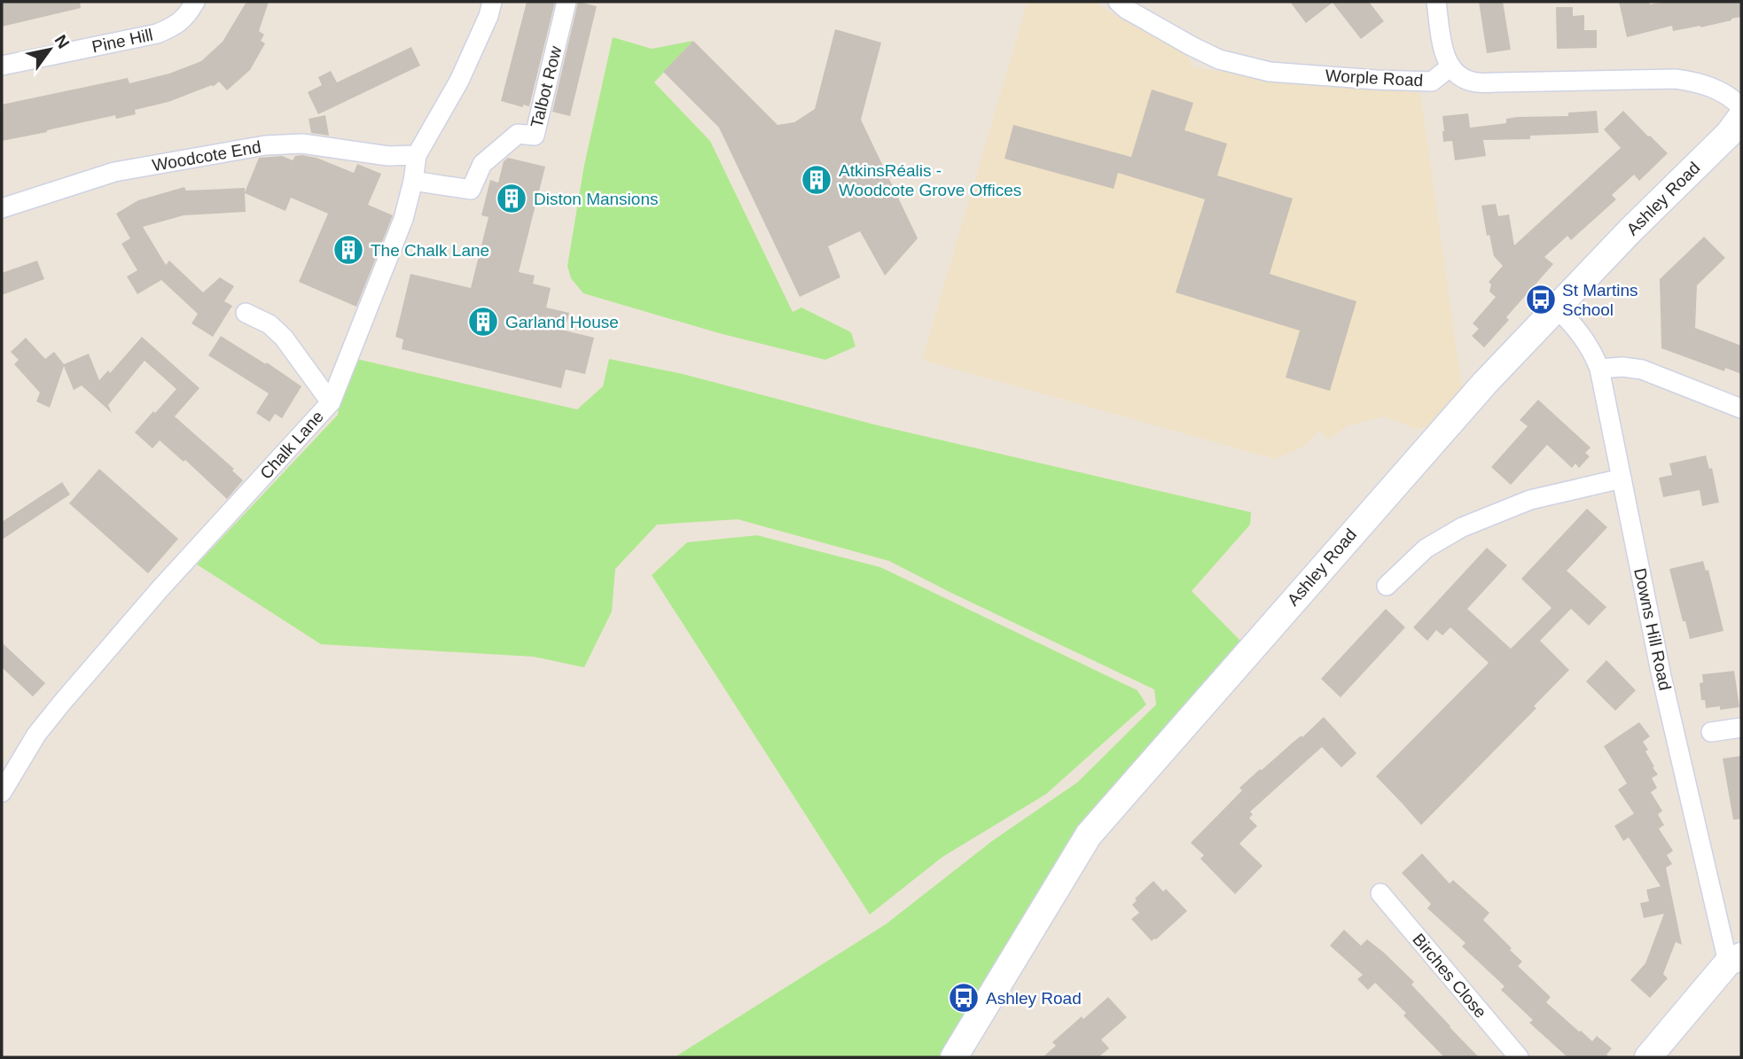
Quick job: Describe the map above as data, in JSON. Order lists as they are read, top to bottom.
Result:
{
  "streets": {
    "main road": ["Ashley Road"],
    "street": [
      "Pine Hill",
      "Worple Road",
      "Talbot Row",
      "Woodcote End",
      "Chalk Lane",
      "Downs Hill Road",
      "Birches Close"
    ]
  },
  "crossings": [
    ["Talbot Row", "Chalk Lane"],
    ["Woodcote End", "Chalk Lane"],
    ["Ashley Road", "Downs Hill Road"]
  ],
  "places": {
    "building": [
      "AtkinsRéalis - Woodcote Grove Offices",
      "Diston Mansions",
      "The Chalk Lane",
      "Garland House"
    ],
    "bus stop": ["St Martins School", "Ashley Road"]
  },
  "north": "top right"
}
